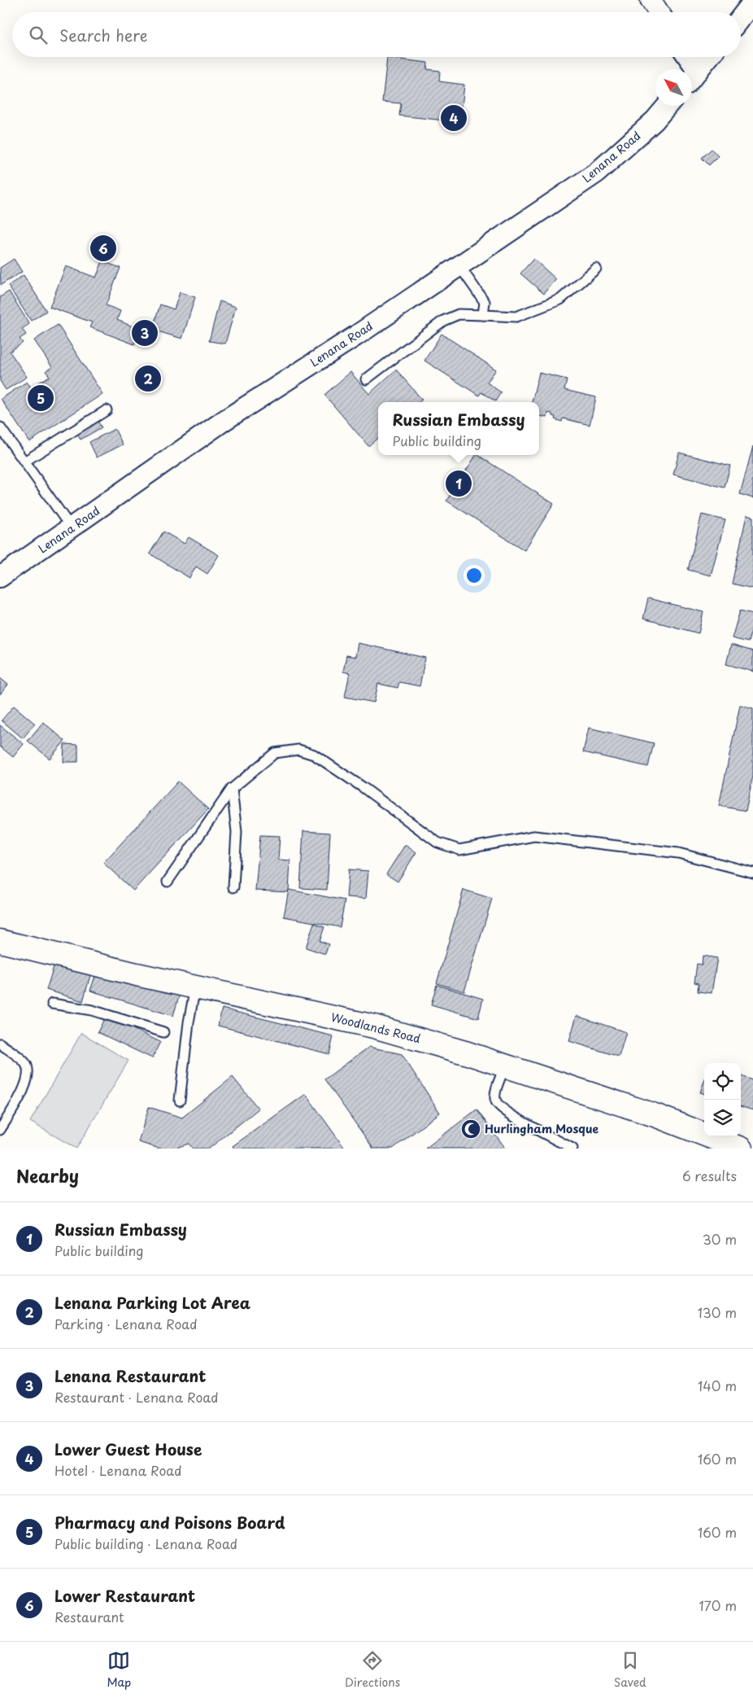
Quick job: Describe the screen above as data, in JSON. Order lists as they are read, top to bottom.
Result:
{
  "streets": {
    "street": ["Lenana Road", "Woodlands Road"]
  },
  "places": {
    "mosque": ["Hurlingham Mosque"]
  },
  "north": "top left",
  "page": {
    "search": "Search here",
    "pins": [
      "4",
      "6",
      "3",
      "2",
      "5",
      "1"
    ],
    "popup": ["Russian Embassy", "Public building"],
    "heading": ["Nearby", "6 results"],
    "list": [
      {
        "mark": "1",
        "name": "Russian Embassy",
        "note": "Public building",
        "value": "30 m"
      },
      {
        "mark": "2",
        "name": "Lenana Parking Lot Area",
        "note": "Parking · Lenana Road",
        "value": "130 m"
      },
      {
        "mark": "3",
        "name": "Lenana Restaurant",
        "note": "Restaurant · Lenana Road",
        "value": "140 m"
      },
      {
        "mark": "4",
        "name": "Lower Guest House",
        "note": "Hotel · Lenana Road",
        "value": "160 m"
      },
      {
        "mark": "5",
        "name": "Pharmacy and Poisons Board",
        "note": "Public building · Lenana Road",
        "value": "160 m"
      },
      {
        "mark": "6",
        "name": "Lower Restaurant",
        "note": "Restaurant",
        "value": "170 m"
      }
    ],
    "nav": ["Map", "Directions", "Saved"]
  }
}
